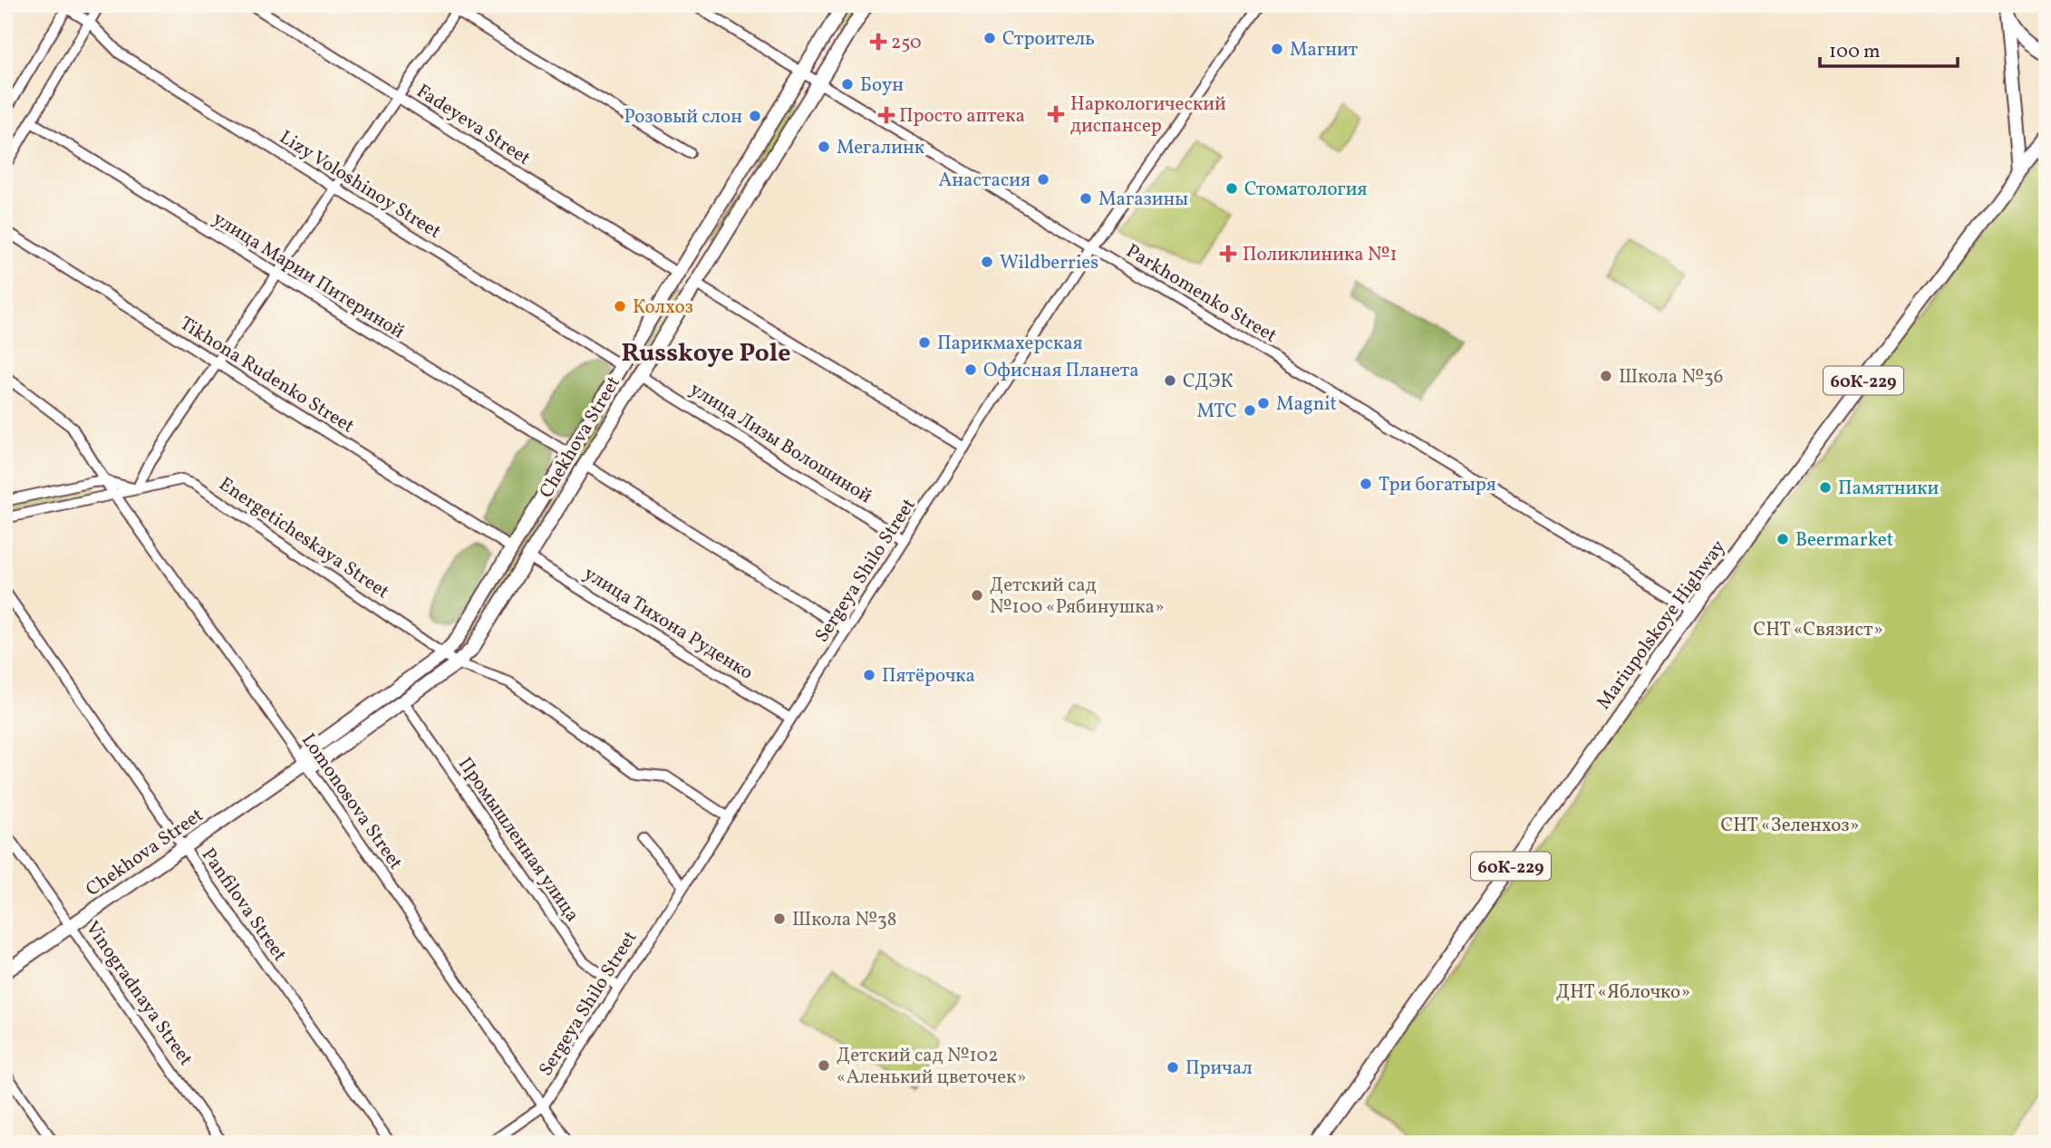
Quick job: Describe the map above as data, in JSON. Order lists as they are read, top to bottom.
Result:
{
  "streets": {
    "main road": ["60К-229", "Chekhova Street", "Mariupolskoye Highway"],
    "street": [
      "Fadeyeva Street",
      "Lizy Voloshinoy Street",
      "улица Марии Питериной",
      "Parkhomenko Street",
      "Tikhona Rudenko Street",
      "улица Лизы Волошиной",
      "Energeticheskaya Street",
      "Sergeya Shilo Street",
      "улица Тихона Руденко",
      "Lomonosova Street",
      "Промышленная улица",
      "Panfilova Street",
      "Vinogradnaya Street"
    ]
  },
  "crossings": [
    ["Fadeyeva Street", "Chekhova Street"],
    ["Lizy Voloshinoy Street", "Chekhova Street"],
    ["улица Марии Питериной", "Chekhova Street"],
    ["Parkhomenko Street", "Chekhova Street"],
    ["Parkhomenko Street", "Sergeya Shilo Street"],
    ["Parkhomenko Street", "Mariupolskoye Highway"],
    ["Tikhona Rudenko Street", "Chekhova Street"],
    ["Chekhova Street", "улица Лизы Волошиной"],
    ["Chekhova Street", "Energeticheskaya Street"],
    ["Chekhova Street", "улица Тихона Руденко"],
    ["Chekhova Street", "Lomonosova Street"],
    ["Chekhova Street", "Промышленная улица"],
    ["Chekhova Street", "Panfilova Street"],
    ["Chekhova Street", "Vinogradnaya Street"],
    ["улица Лизы Волошиной", "Sergeya Shilo Street"],
    ["Energeticheskaya Street", "Lomonosova Street"],
    ["Sergeya Shilo Street", "улица Тихона Руденко"],
    ["Sergeya Shilo Street", "Lomonosova Street"],
    ["Sergeya Shilo Street", "Промышленная улица"]
  ],
  "districts": ["Russkoye Pole"],
  "parks": ["СНТ «Связист»", "СНТ «Зеленхоз»", "ДНТ «Яблочко»"],
  "places": {
    "other": [
      "Строитель",
      "Магнит",
      "Боун",
      "Розовый слон",
      "Мегалинк",
      "Анастасия",
      "Стоматология",
      "Магазины",
      "Wildberries",
      "Колхоз",
      "Парикмахерская",
      "Офисная Планета",
      "Школа №36",
      "СДЭК",
      "Magnit",
      "МТС",
      "Три богатыря",
      "Памятники",
      "Beermarket",
      "Детский сад №100 «Рябинушка»",
      "Пятёрочка",
      "Школа №38",
      "Детский сад №102 «Аленький цветочек»",
      "Причал"
    ],
    "health": [
      "250",
      "Наркологический диспансер",
      "Просто аптека",
      "Поликлиника №1"
    ]
  },
  "scale_bar": "100 m"
}
